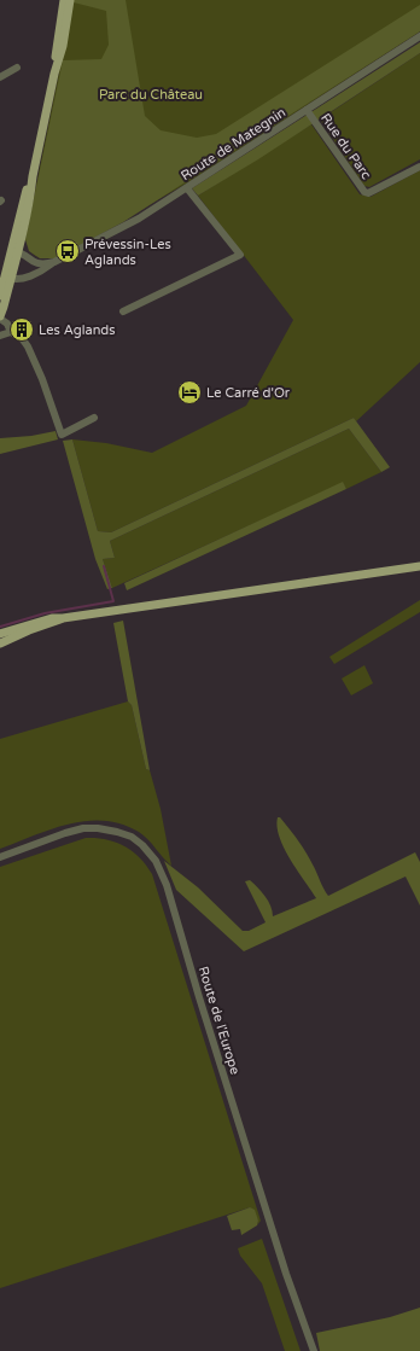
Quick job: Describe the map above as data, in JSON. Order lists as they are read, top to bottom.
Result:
{
  "streets": {
    "street": ["Route de Mategnin", "Rue du Parc", "Route de l'Europe"]
  },
  "crossings": [
    ["Route de Mategnin", "Rue du Parc"]
  ],
  "parks": ["Parc du Château"],
  "places": {
    "bus stop": ["Prévessin-Les Aglands"],
    "building": ["Les Aglands"],
    "hotel": ["Le Carré d'Or"]
  }
}
